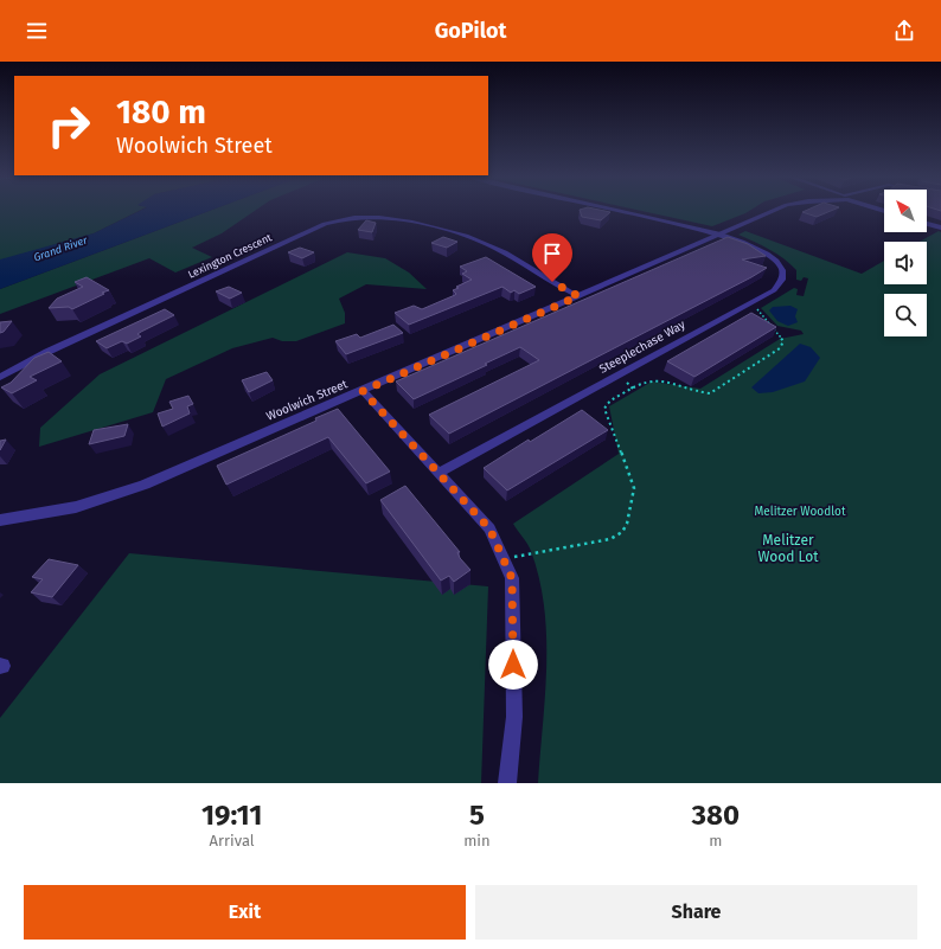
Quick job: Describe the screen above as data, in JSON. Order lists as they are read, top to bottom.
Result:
{
  "streets": {
    "street": ["Lexington Crescent", "Steeplechase Way", "Woolwich Street"]
  },
  "crossings": [
    ["Lexington Crescent", "Woolwich Street"],
    ["Steeplechase Way", "Woolwich Street"]
  ],
  "water": ["Grand River"],
  "parks": ["Melitzer Woodlot", "Melitzer Wood Lot"],
  "north": "top left",
  "page": {
    "header": "GoPilot",
    "turn": ["180 m", "Woolwich Street"],
    "eta": [
      "19:11",
      "Arrival",
      "5",
      "min",
      "380",
      "m"
    ],
    "buttons": ["Exit", "Share"]
  }
}
